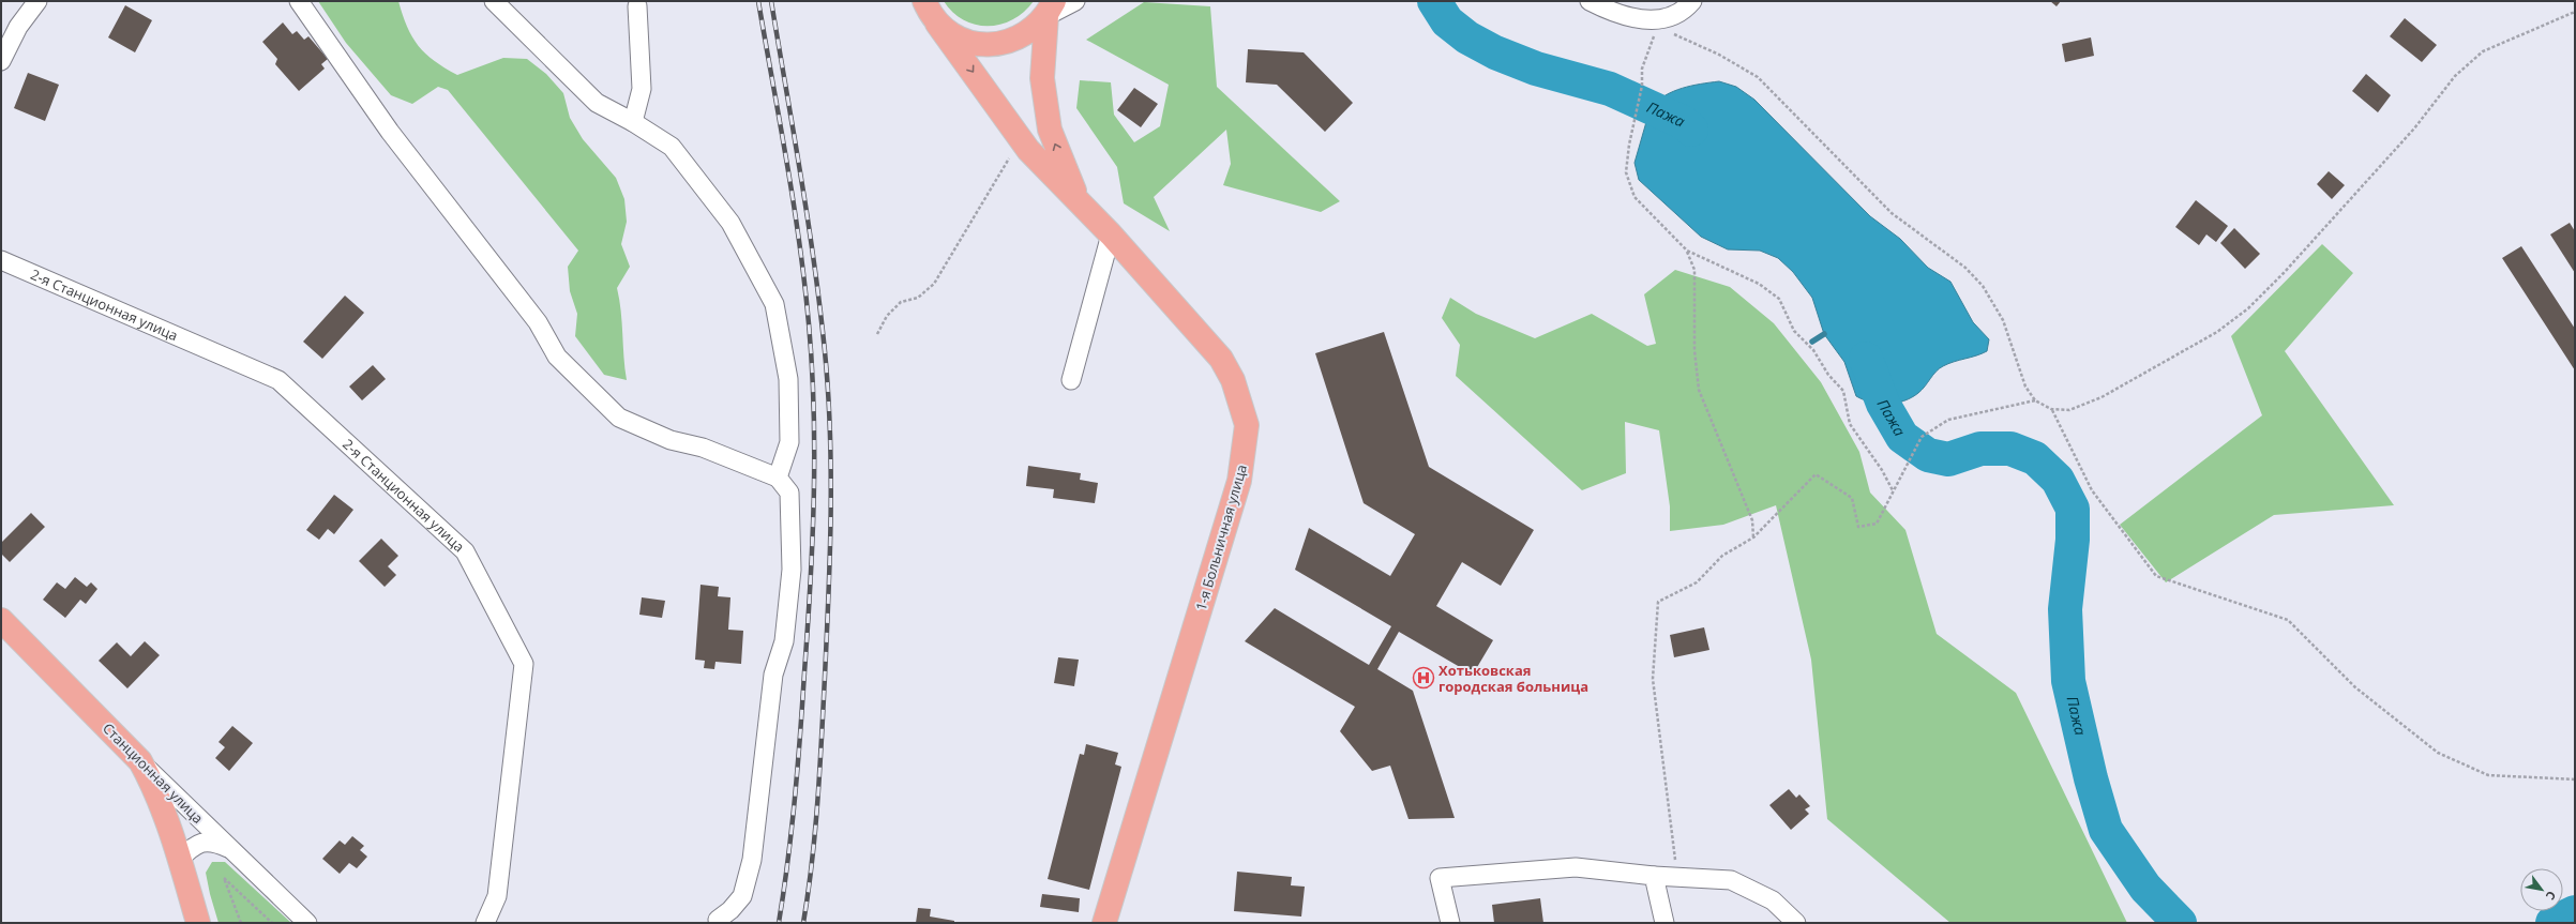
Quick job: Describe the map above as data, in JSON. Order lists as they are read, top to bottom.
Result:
{
  "streets": {
    "main road": ["1-я Больничная улица", "Станционная улица"],
    "street": ["2-я Станционная улица"]
  },
  "water": ["Пажа"],
  "places": {
    "hospital": ["Хотьковская городская больница"]
  },
  "north": "bottom right"
}
